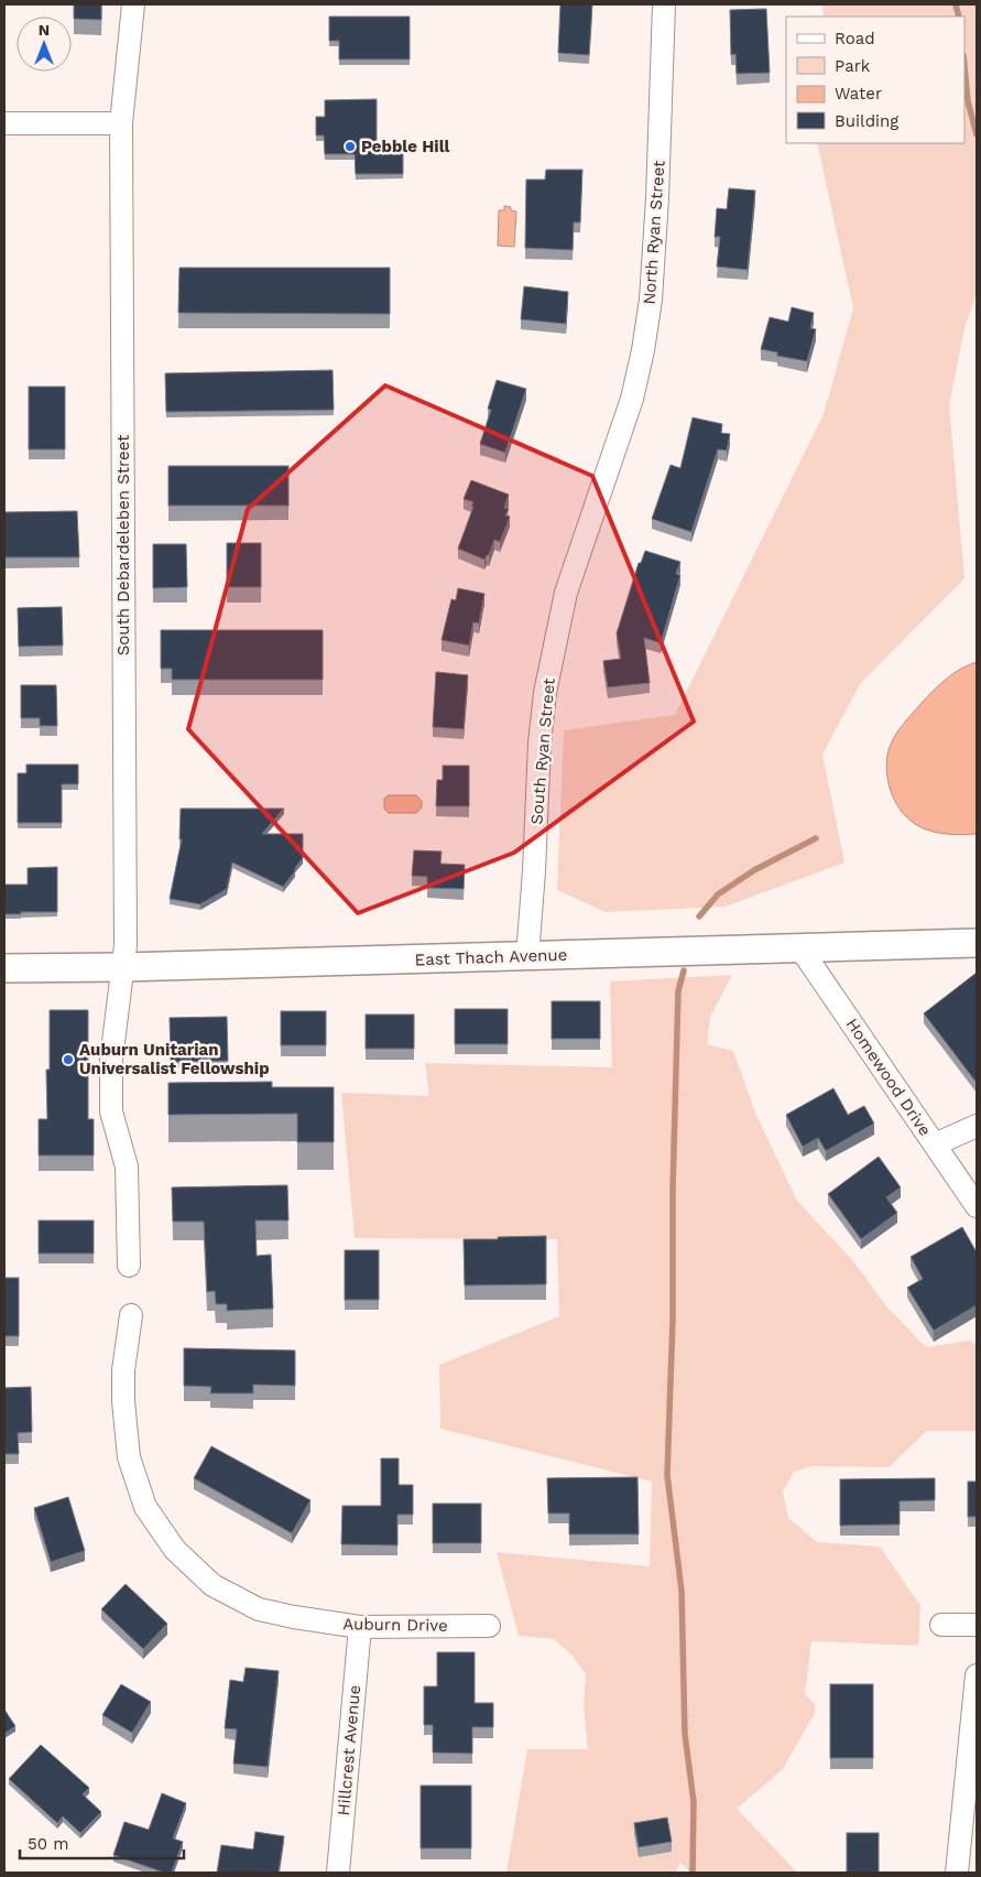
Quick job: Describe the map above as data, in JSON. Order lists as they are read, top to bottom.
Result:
{
  "streets": {
    "street": [
      "North Ryan Street",
      "South Debardeleben Street",
      "South Ryan Street",
      "East Thach Avenue",
      "Homewood Drive",
      "Auburn Drive",
      "Hillcrest Avenue"
    ]
  },
  "crossings": [
    ["North Ryan Street", "South Ryan Street"],
    ["South Debardeleben Street", "East Thach Avenue"],
    ["South Ryan Street", "East Thach Avenue"],
    ["East Thach Avenue", "Homewood Drive"],
    ["Auburn Drive", "Hillcrest Avenue"]
  ],
  "places": ["Pebble Hill", "Auburn Unitarian Universalist Fellowship"],
  "legend": [
    "Road",
    "Park",
    "Water",
    "Building"
  ],
  "scale_bar": "50 m",
  "north": "top"
}
